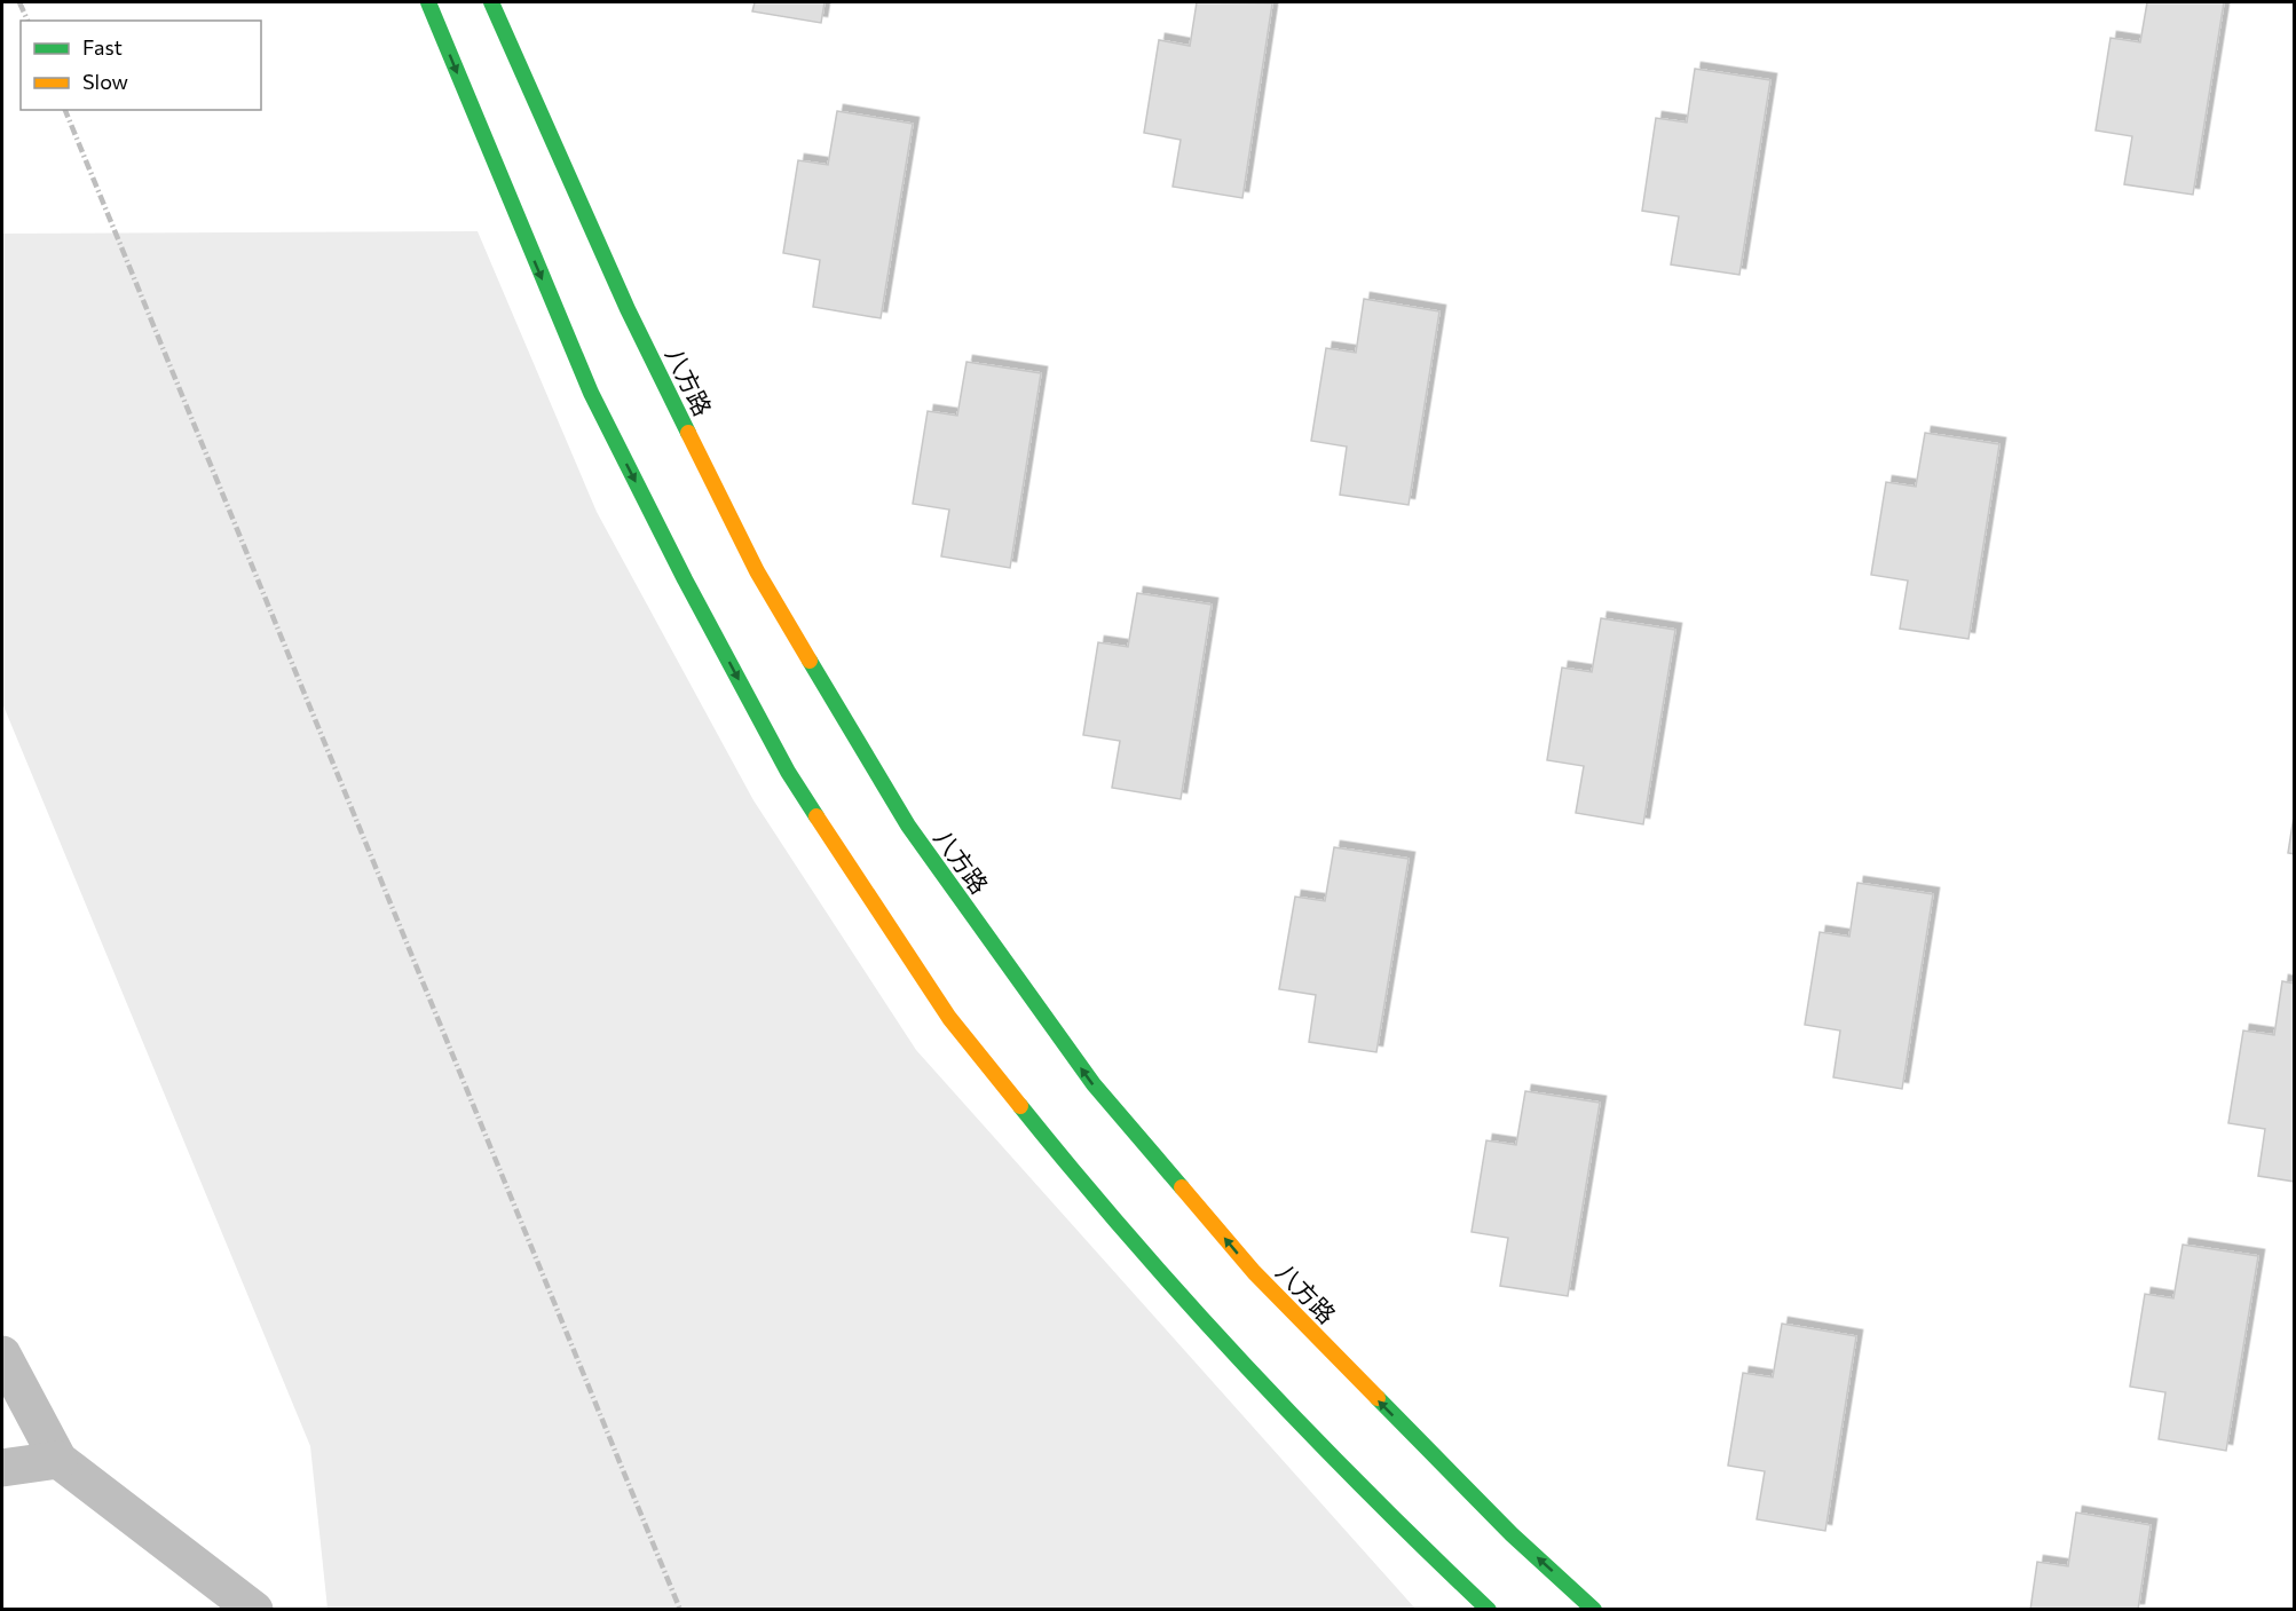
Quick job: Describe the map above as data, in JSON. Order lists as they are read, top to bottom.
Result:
{
  "streets": {
    "main road": ["八方路"]
  },
  "legend": ["Fast", "Slow"]
}
